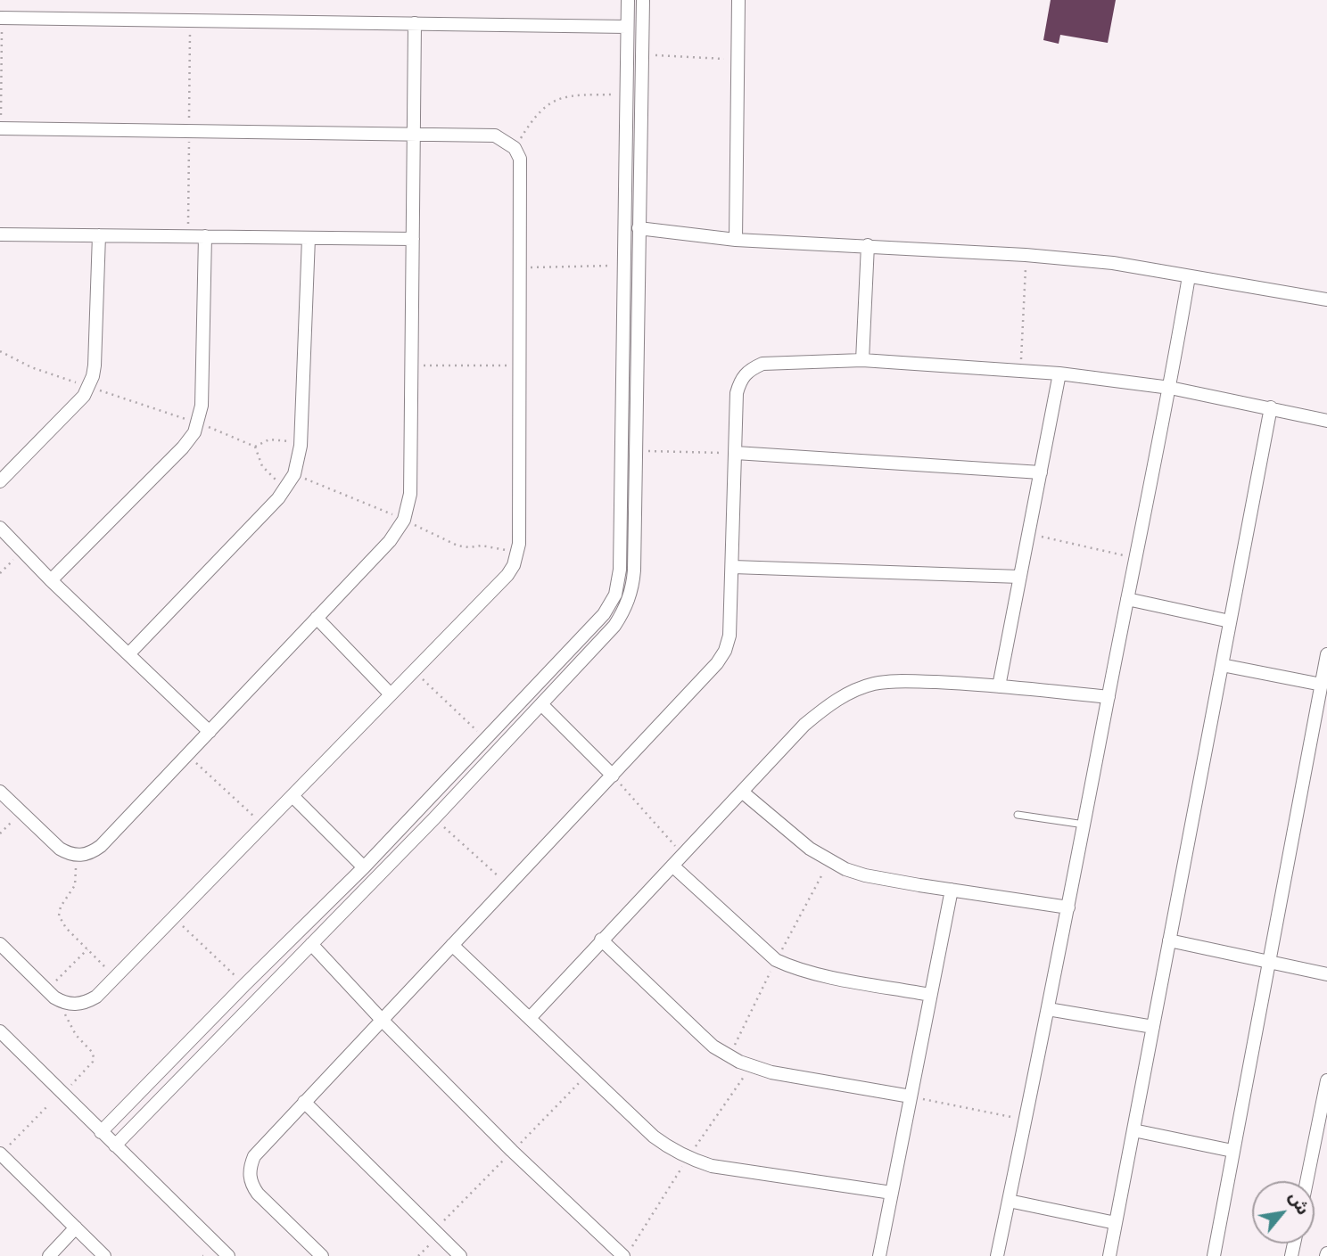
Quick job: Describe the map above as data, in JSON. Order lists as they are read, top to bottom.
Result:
{
  "north": "top right"
}
